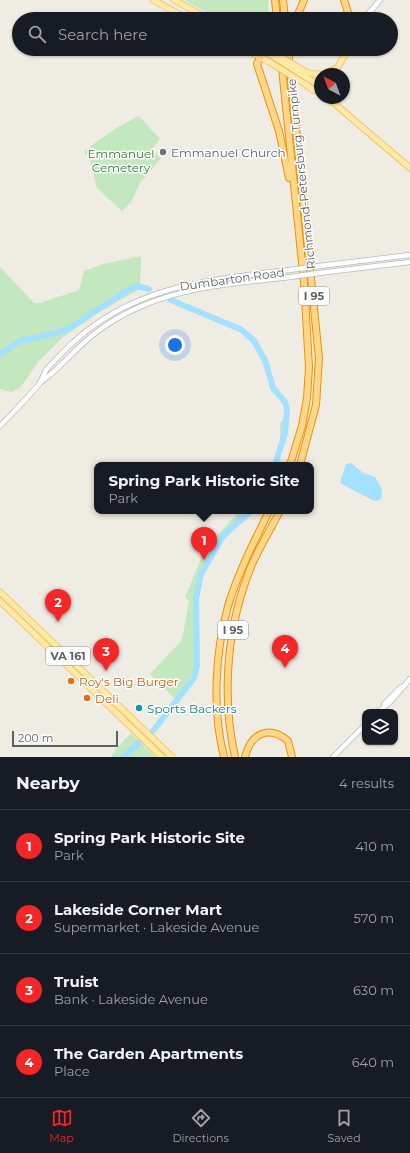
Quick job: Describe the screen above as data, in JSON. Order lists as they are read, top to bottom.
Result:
{
  "streets": {
    "highway": ["Richmond-Petersburg Turnpike", "I 95"],
    "main road": ["Dumbarton Road", "VA 161"]
  },
  "parks": ["Emmanuel Cemetery"],
  "places": [
    "Emmanuel Church",
    "Roy's Big Burger",
    "Deli",
    "Sports Backers"
  ],
  "scale_bar": "200 m",
  "north": "top left",
  "page": {
    "search": "Search here",
    "popup": ["Spring Park Historic Site", "Park"],
    "pins": [
      "1",
      "2",
      "4",
      "3"
    ],
    "scale": "200 m",
    "heading": ["Nearby", "4 results"],
    "list": [
      {
        "mark": "1",
        "name": "Spring Park Historic Site",
        "note": "Park",
        "value": "410 m"
      },
      {
        "mark": "2",
        "name": "Lakeside Corner Mart",
        "note": "Supermarket · Lakeside Avenue",
        "value": "570 m"
      },
      {
        "mark": "3",
        "name": "Truist",
        "note": "Bank · Lakeside Avenue",
        "value": "630 m"
      },
      {
        "mark": "4",
        "name": "The Garden Apartments",
        "note": "Place",
        "value": "640 m"
      }
    ],
    "nav": ["Map", "Directions", "Saved"]
  }
}
